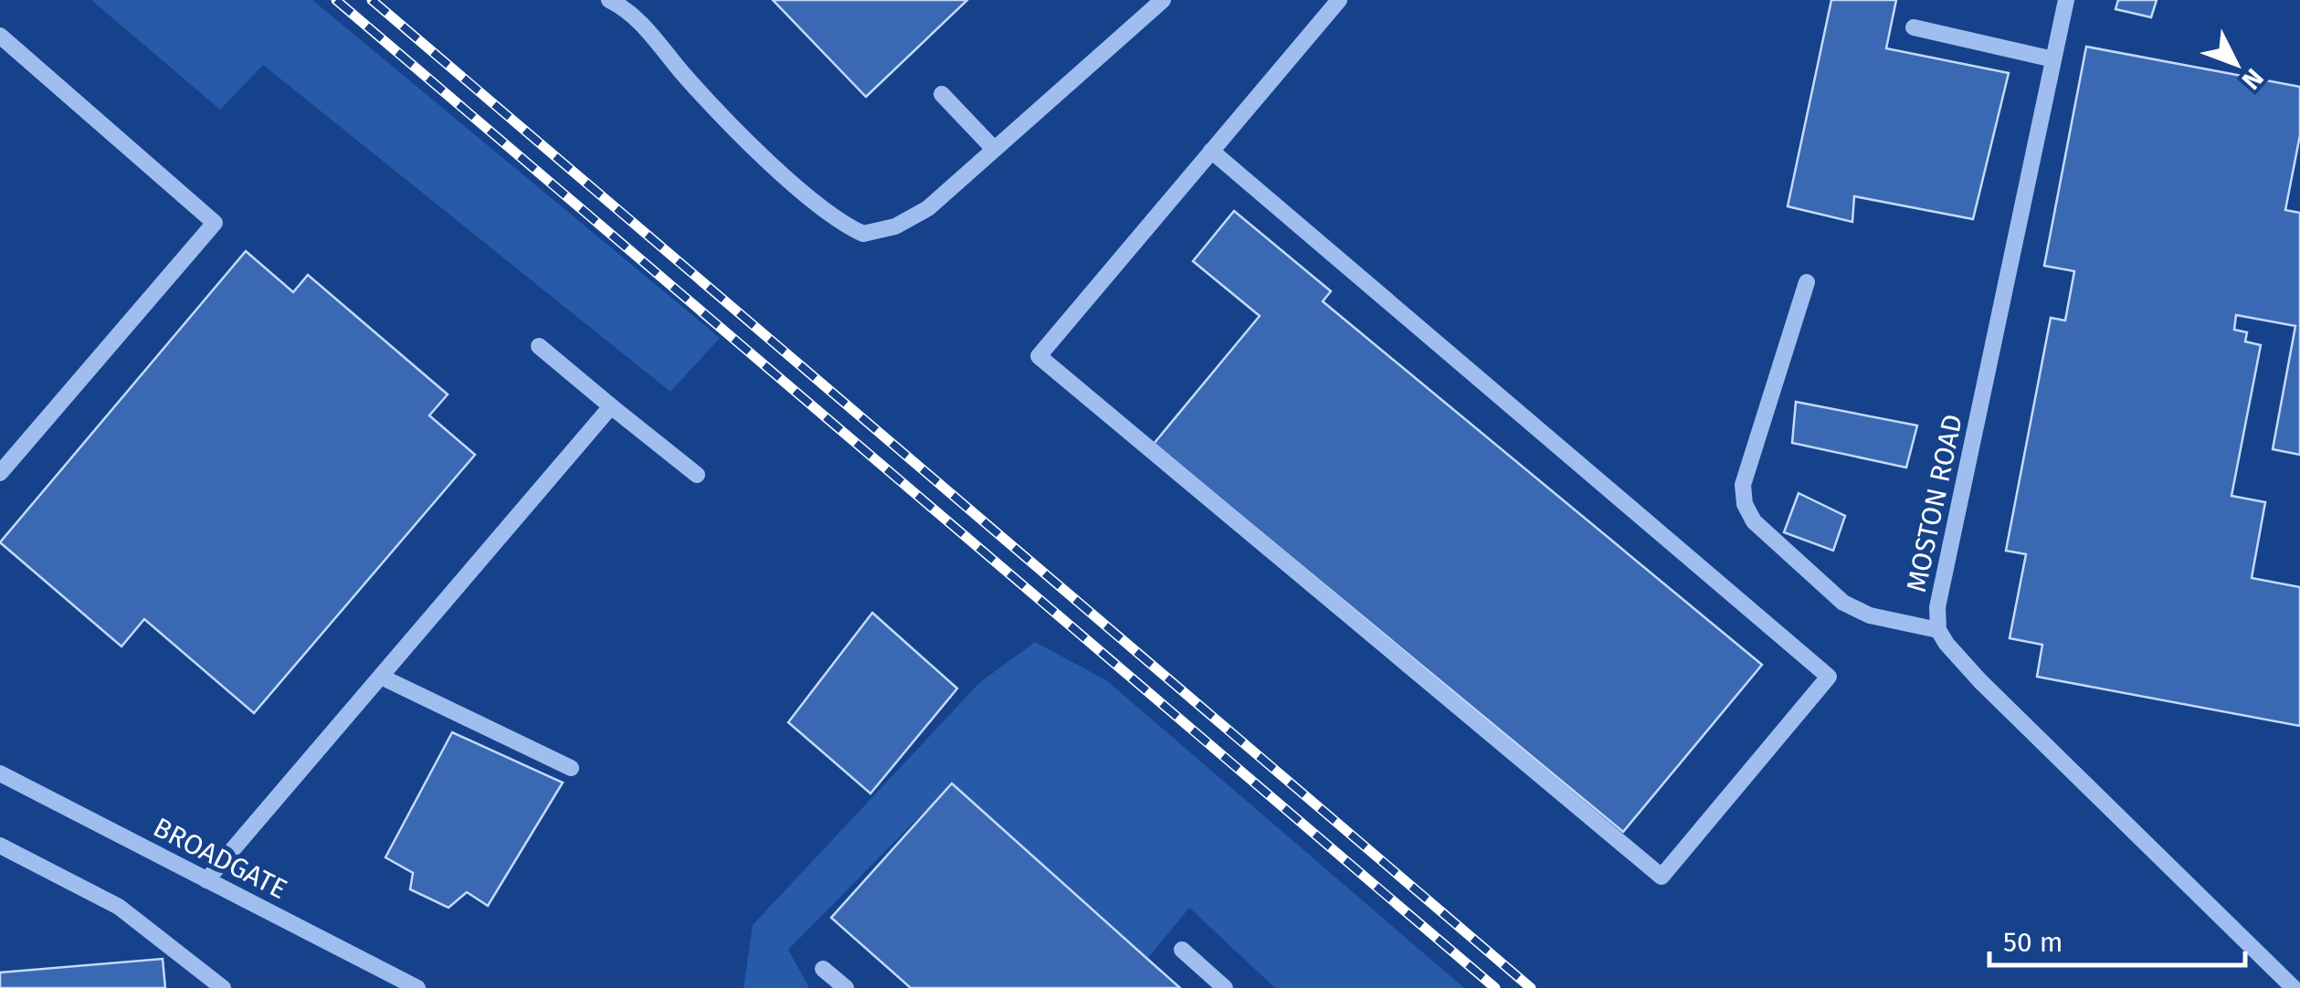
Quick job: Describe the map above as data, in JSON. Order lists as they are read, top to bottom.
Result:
{
  "streets": {
    "street": ["MOSTON ROAD", "BROADGATE"]
  },
  "scale_bar": "50 m",
  "north": "bottom right"
}
